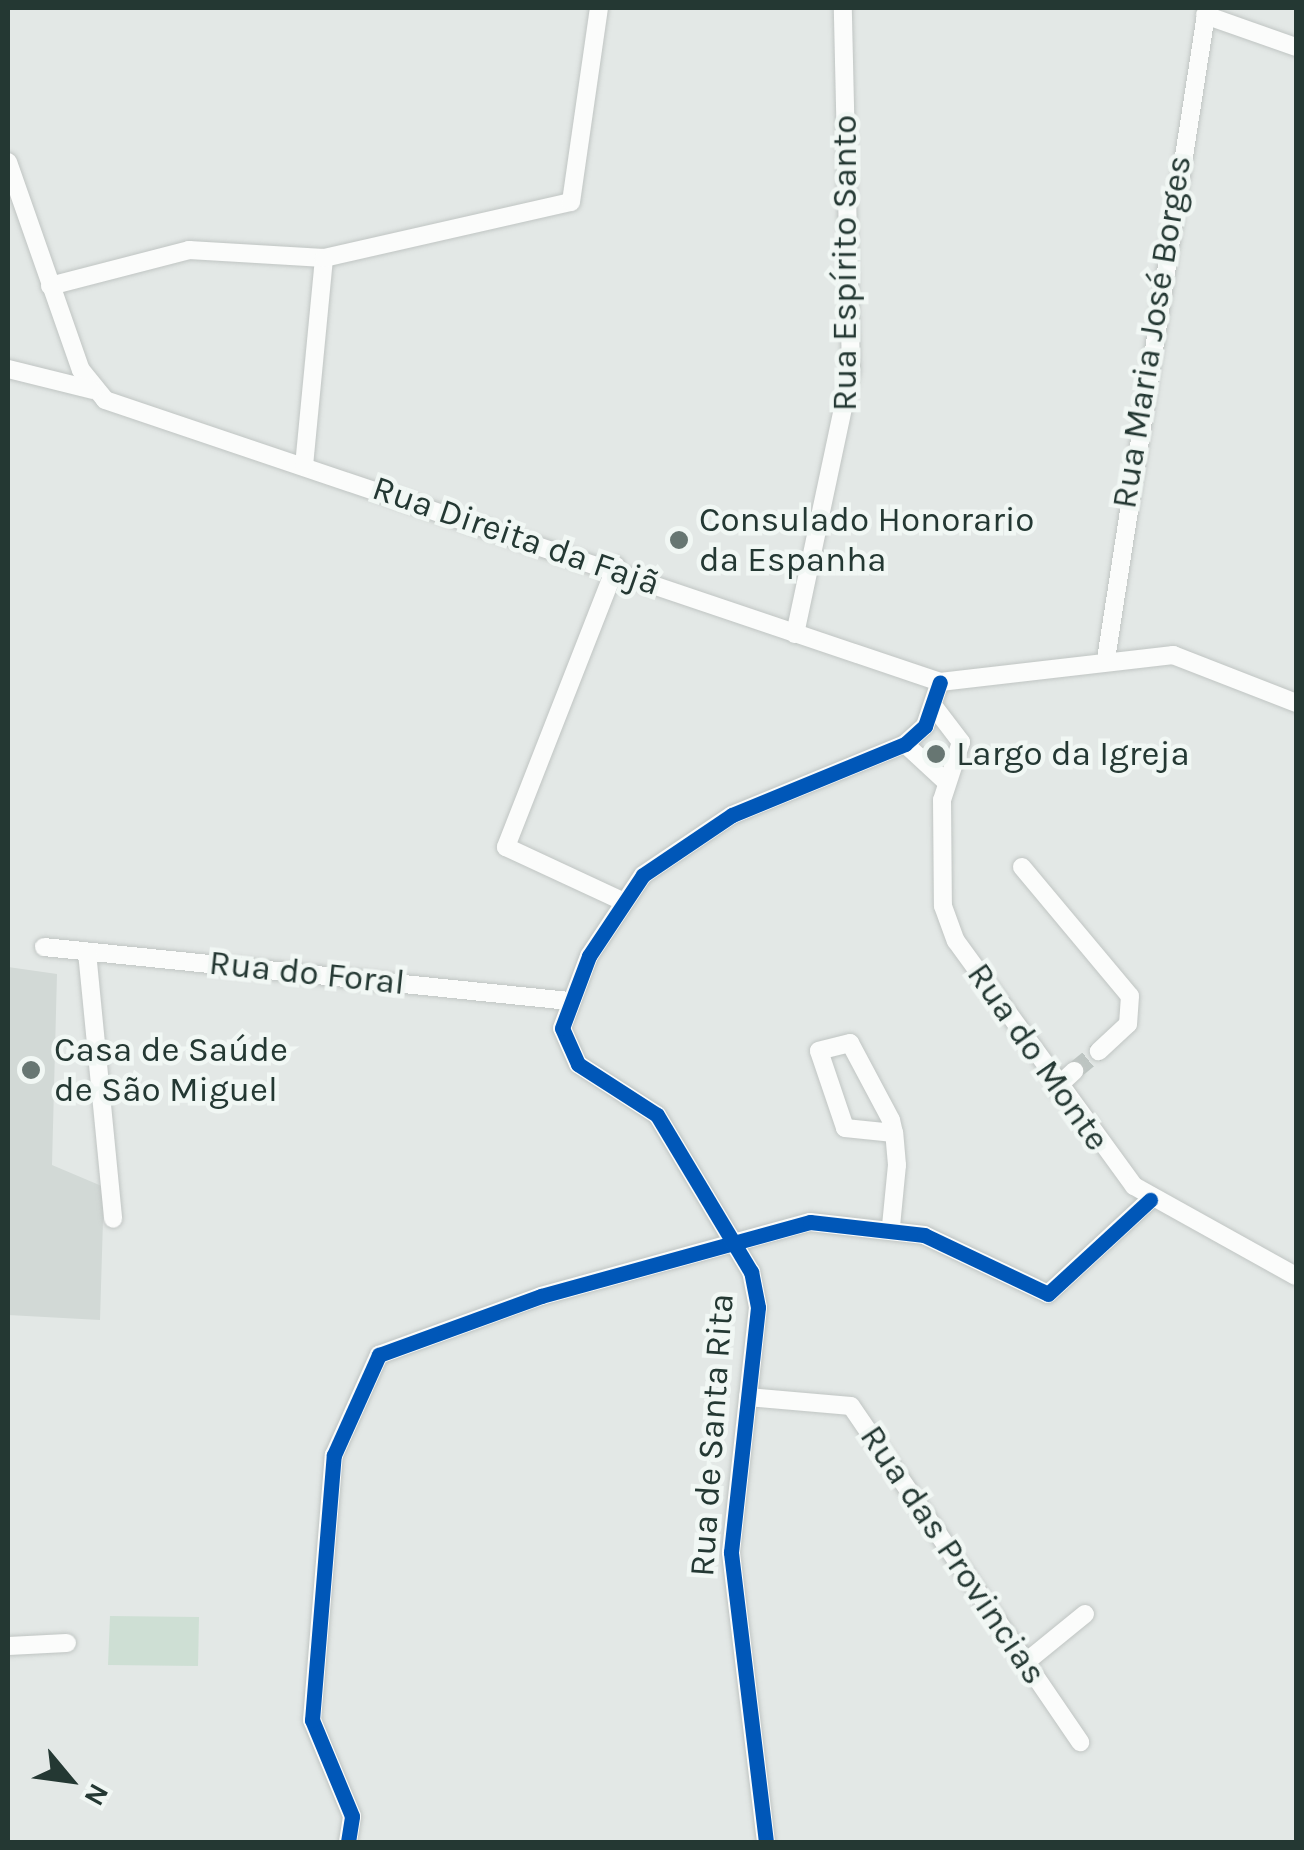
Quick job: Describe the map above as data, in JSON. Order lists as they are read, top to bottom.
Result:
{
  "streets": {
    "street": [
      "Rua Espírito Santo",
      "Rua Maria José Borges",
      "Rua Direita da Fajã",
      "Rua do Foral",
      "Rua do Monte",
      "Rua de Santa Rita",
      "Rua das Provincias"
    ]
  },
  "crossings": [
    ["Rua Espírito Santo", "Rua Direita da Fajã"],
    ["Rua do Foral", "Rua de Santa Rita"],
    ["Rua de Santa Rita", "Rua das Provincias"]
  ],
  "places": ["Consulado Honorario da Espanha", "Largo da Igreja", "Casa de Saúde de São Miguel"],
  "north": "bottom right"
}
